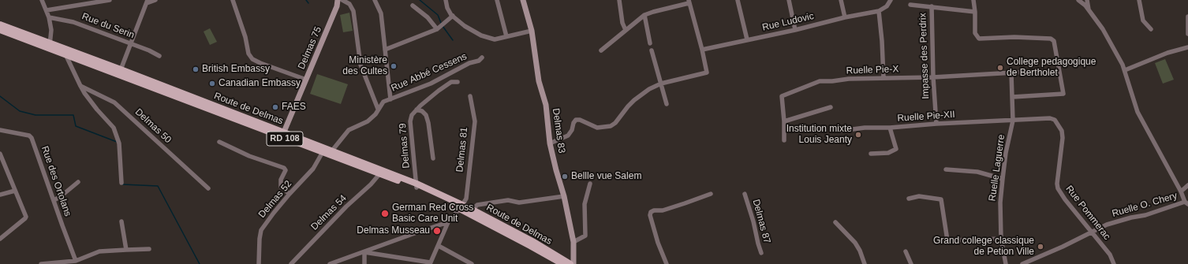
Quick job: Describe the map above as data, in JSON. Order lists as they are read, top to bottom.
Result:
{
  "streets": {
    "main road": ["Route de Delmas", "RD 108"],
    "street": [
      "Rue Ludovic",
      "Rue du Serin",
      "Delmas 75",
      "Impasse des Perdrix",
      "Ruelle Pie-X",
      "Rue Abbé Cessens",
      "Ruelle Pie-XII",
      "Delmas 50",
      "Delmas 83",
      "Delmas 79",
      "Delmas 81",
      "Ruelle Laguerre",
      "Rue des Ortolans",
      "Delmas 52",
      "Ruelle O. Chery",
      "Delmas 54",
      "Rue Pommerac",
      "Delmas 87"
    ]
  },
  "crossings": [
    ["Delmas 75", "Route de Delmas"],
    ["Impasse des Perdrix", "Ruelle Pie-X"],
    ["Impasse des Perdrix", "Ruelle Pie-XII"],
    ["Ruelle Pie-X", "Ruelle Laguerre"],
    ["Rue Abbé Cessens", "Route de Delmas"],
    ["Route de Delmas", "Delmas 79"],
    ["Route de Delmas", "Delmas 81"],
    ["Route de Delmas", "Delmas 52"],
    ["Route de Delmas", "Delmas 54"],
    ["Ruelle Pie-XII", "Ruelle Laguerre"],
    ["Ruelle Pie-XII", "Rue Pommerac"],
    ["Ruelle Laguerre", "Rue Pommerac"],
    ["Ruelle O. Chery", "Rue Pommerac"]
  ],
  "places": [
    "Ministère des Cultes",
    "College pedagogique de Bertholet",
    "British Embassy",
    "Canadian Embassy",
    "FAES",
    "Institution mixte Louis Jeanty",
    "Bellle vue Salem",
    "German Red Cross Basic Care Unit",
    "Delmas Musseau",
    "Grand college classique de Petion Ville"
  ]
}
